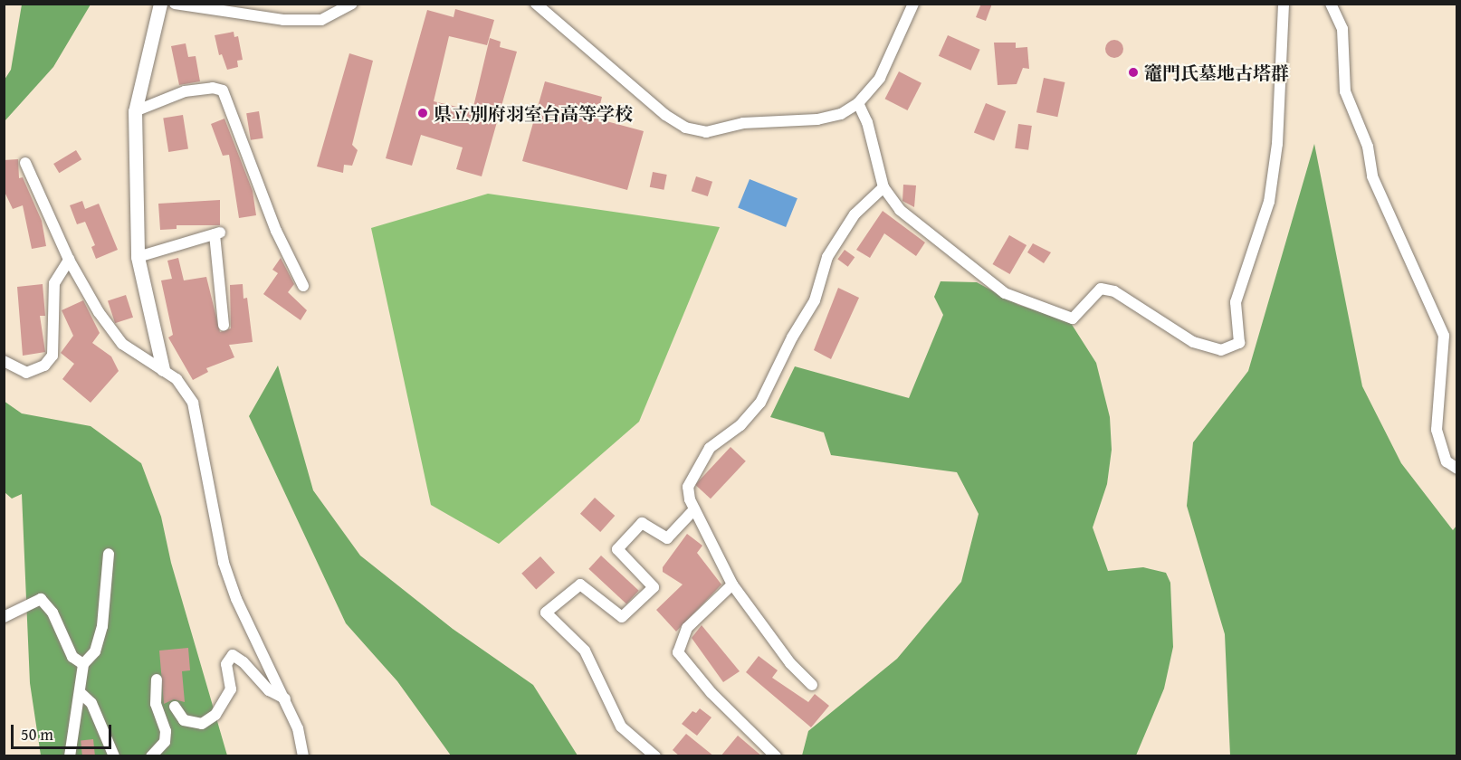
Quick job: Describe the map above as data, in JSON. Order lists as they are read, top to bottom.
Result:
{
  "places": ["竈門氏墓地古塔群", "県立別府羽室台高等学校"],
  "scale_bar": "50 m"
}
